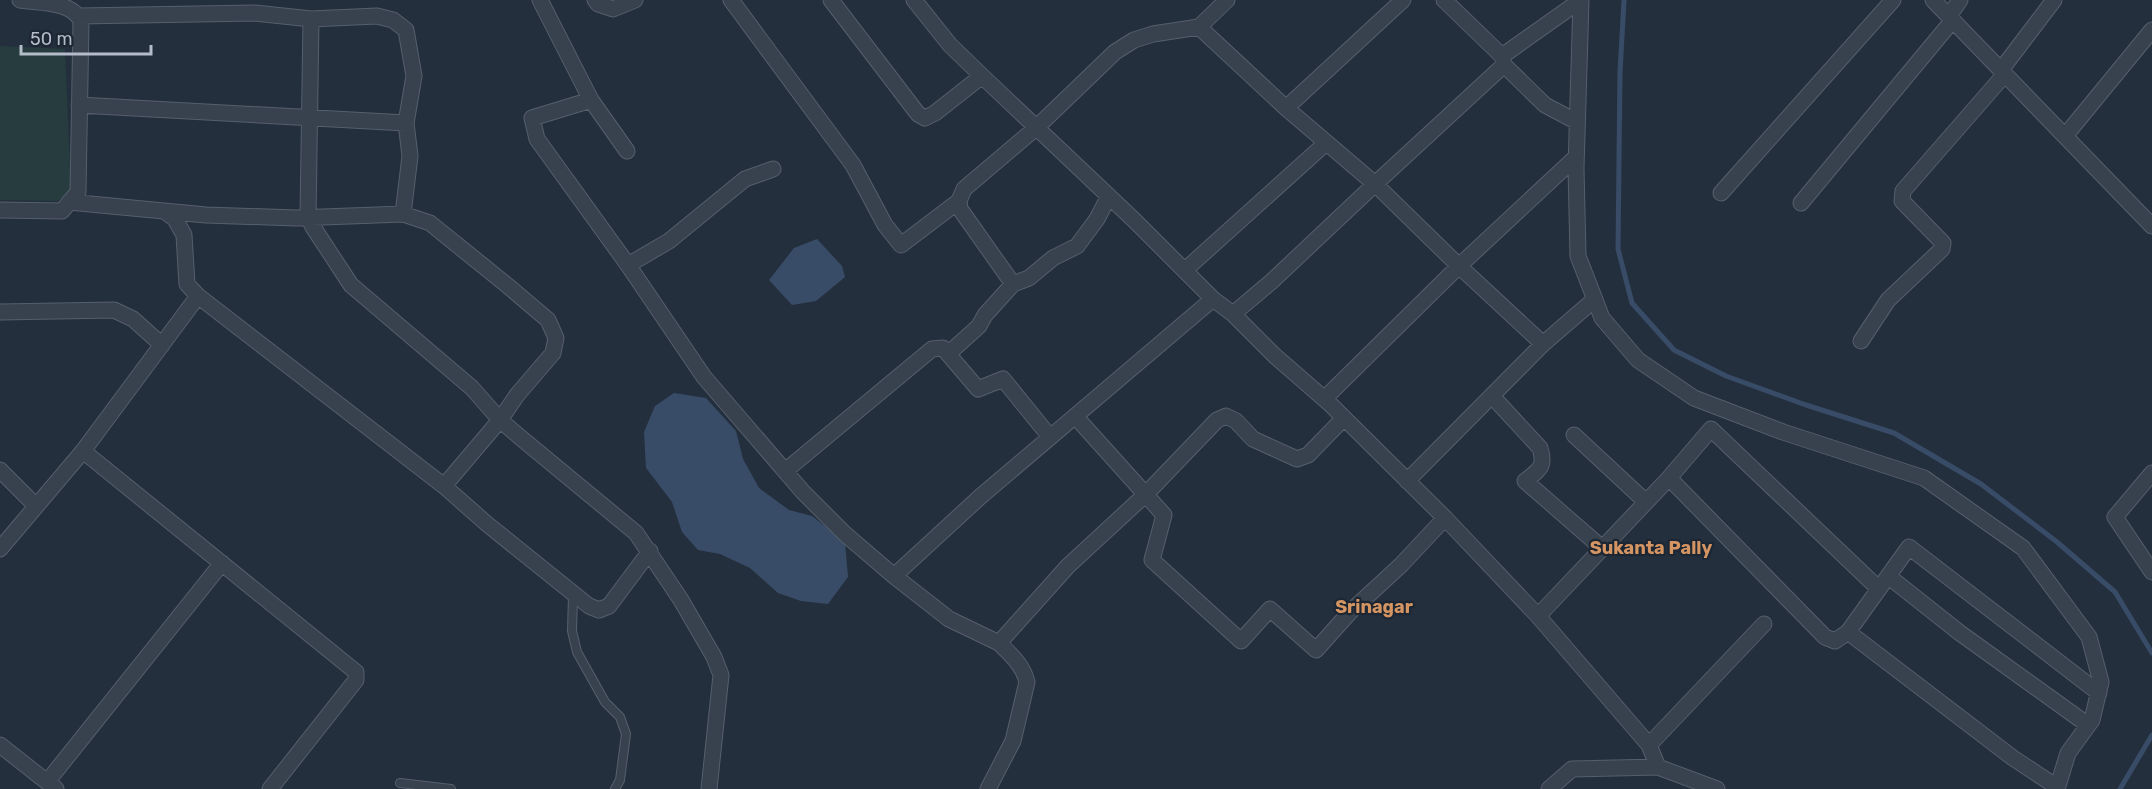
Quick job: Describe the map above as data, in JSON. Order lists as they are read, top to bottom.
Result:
{
  "districts": ["Sukanta Pally", "Srinagar"],
  "scale_bar": "50 m"
}
